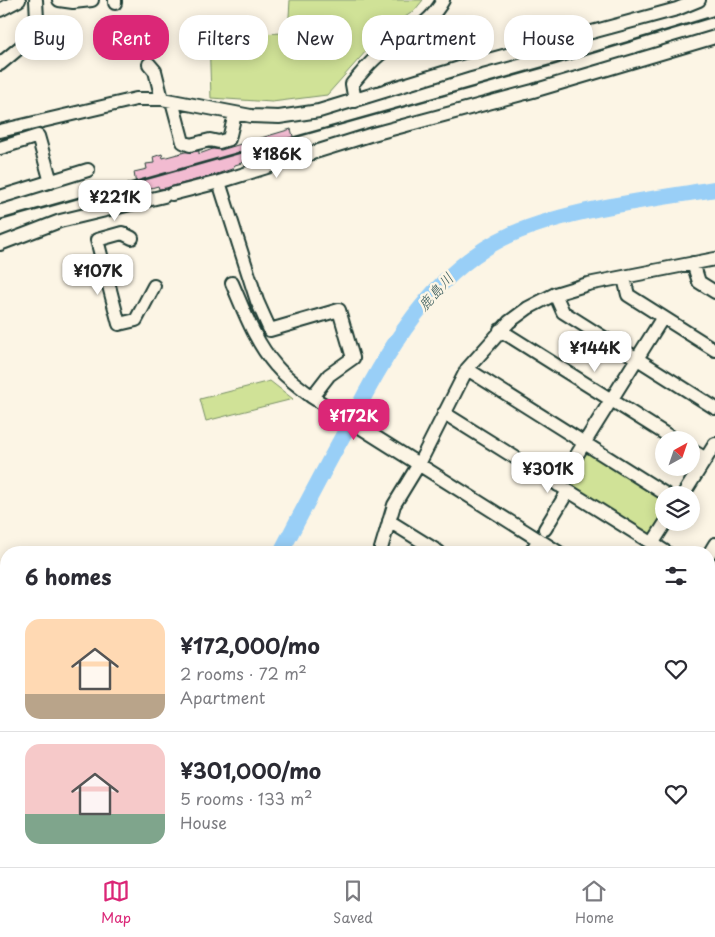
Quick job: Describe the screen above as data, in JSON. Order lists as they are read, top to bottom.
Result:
{
  "water": ["鹿島川"],
  "north": "top right",
  "page": {
    "chip": [
      "Buy",
      "Rent",
      "Filters",
      "New",
      "Apartment",
      "House"
    ],
    "price": [
      "¥186K",
      "¥221K",
      "¥107K",
      "¥144K",
      "¥172K",
      "¥301K"
    ],
    "heading": "6 homes",
    "list": [
      {
        "name": "¥172,000/mo",
        "note": "2 rooms · 72 m² · Apartment"
      },
      {
        "name": "¥301,000/mo",
        "note": "5 rooms · 133 m² · House"
      }
    ],
    "tabs": ["Map", "Saved", "Home"]
  }
}
